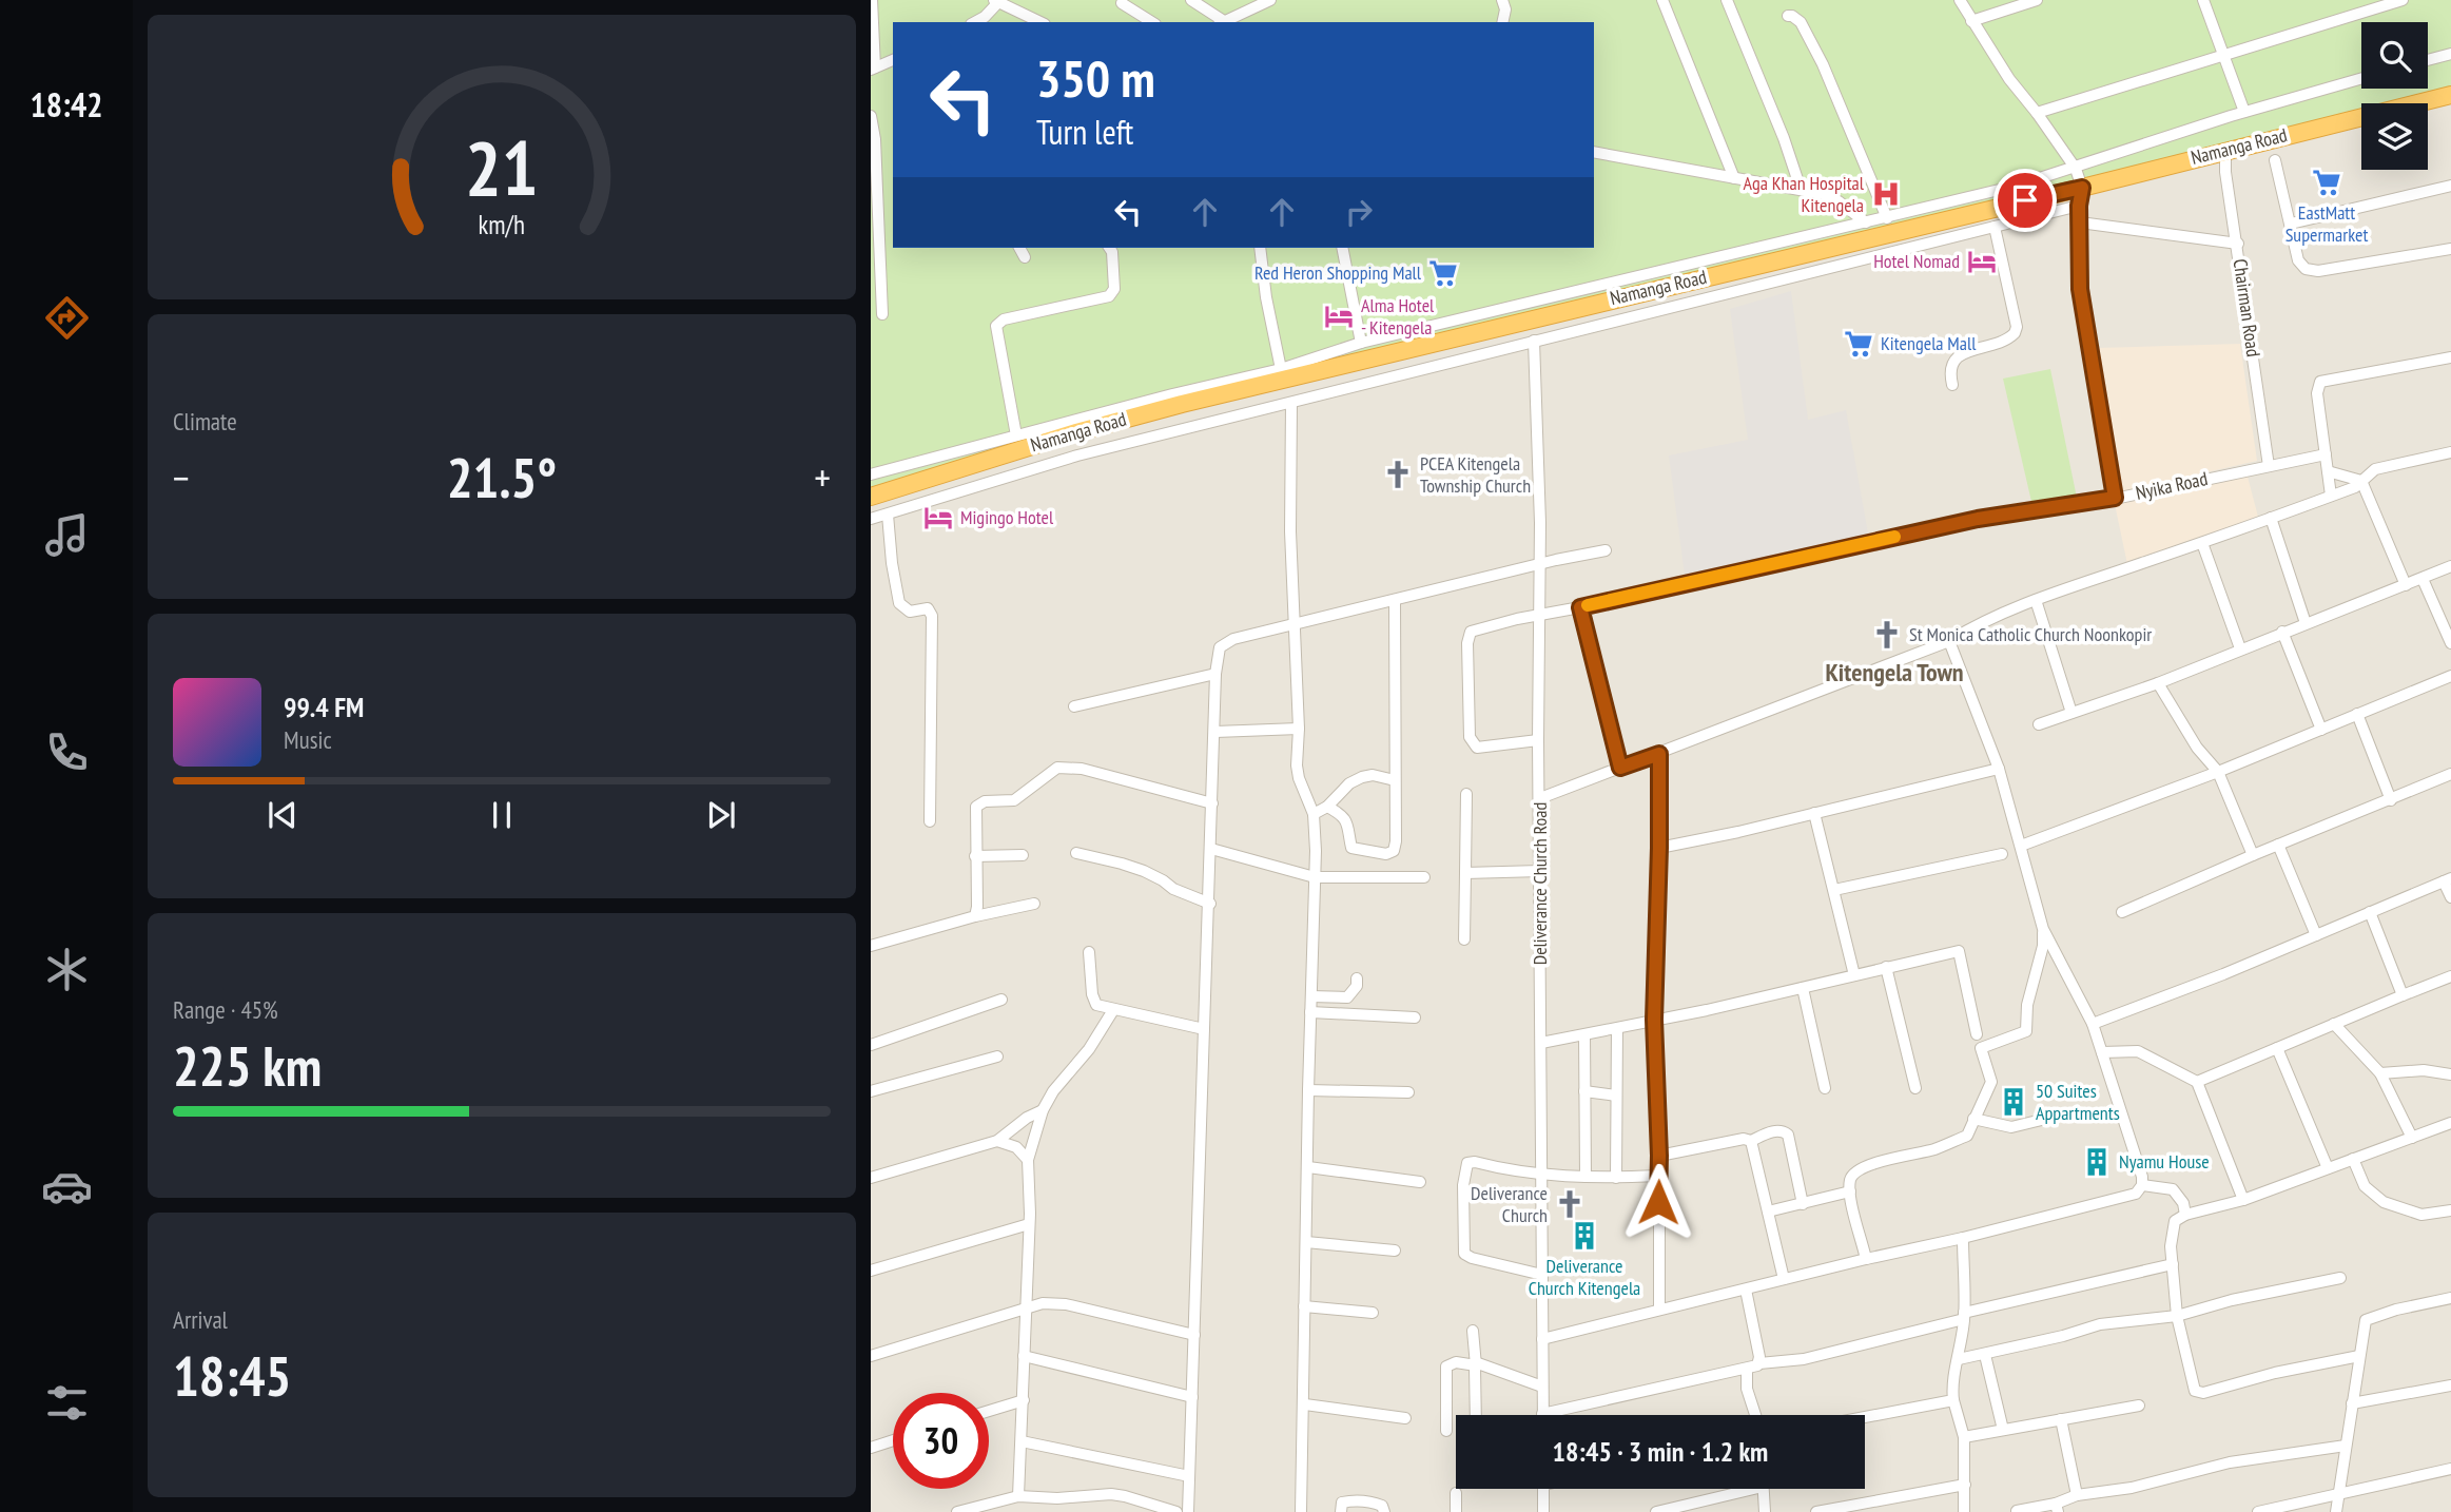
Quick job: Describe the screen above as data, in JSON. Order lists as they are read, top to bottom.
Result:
{
  "streets": {
    "highway": ["Namanga Road"],
    "street": ["Chairman Road", "Nyika Road", "Deliverance Church Road"]
  },
  "crossings": [
    ["Namanga Road", "Chairman Road"],
    ["Chairman Road", "Nyika Road"],
    ["Nyika Road", "Deliverance Church Road"]
  ],
  "districts": ["Kitengela Town"],
  "places": {
    "supermarket": ["EastMatt Supermarket", "Red Heron Shopping Mall", "Kitengela Mall"],
    "hospital": ["Aga Khan Hospital Kitengela"],
    "hotel": ["Hotel Nomad", "Alma Hotel - Kitengela", "Migingo Hotel"],
    "church": ["PCEA Kitengela Township Church", "St Monica Catholic Church Noonkopir", "Deliverance Church"],
    "building": ["50 Suites Appartments", "Nyamu House", "Deliverance Church Kitengela"]
  },
  "page": {
    "tabs": "18:42",
    "turn": ["350 m", "Turn left"],
    "tile": [
      "Climate",
      ["Range · 45%", "225 km"],
      ["Arrival", "18:45"]
    ],
    "heat": ["−", "21.5°", "+"],
    "song": ["99.4 FM", "Music"],
    "limit": "30",
    "trip": "18:45 · 3 min · 1.2 km",
    "gauge": ["21", "km/h"]
  }
}
